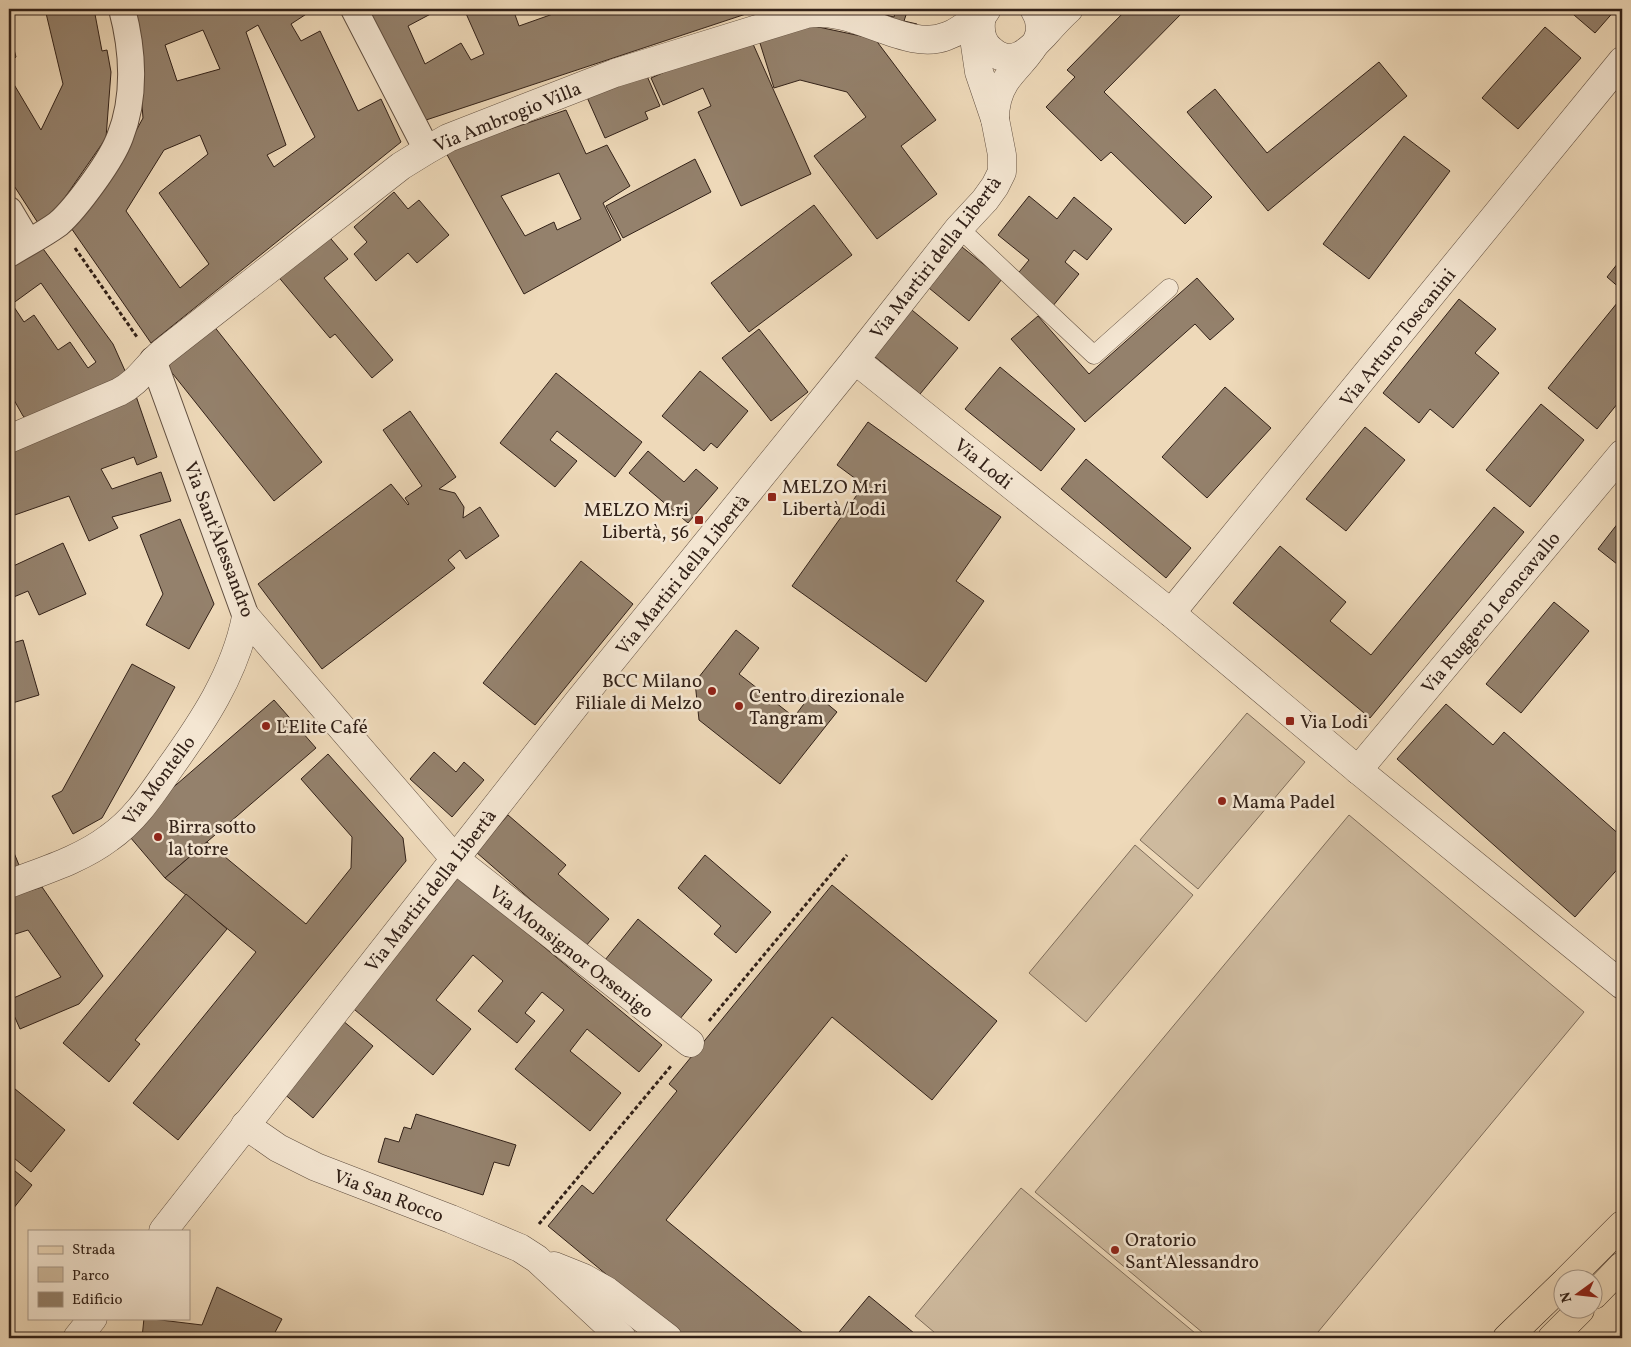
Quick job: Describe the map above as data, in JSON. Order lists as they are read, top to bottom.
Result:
{
  "streets": {
    "street": [
      "Via Ambrogio Villa",
      "Via Martiri della Libertà",
      "Via Arturo Toscanini",
      "Via Lodi",
      "Via Sant'Alessandro",
      "Via Ruggero Leoncavallo",
      "Via Montello",
      "Via Monsignor Orsenigo",
      "Via San Rocco"
    ]
  },
  "crossings": [
    ["Via Ambrogio Villa", "Via Martiri della Libertà"],
    ["Via Ambrogio Villa", "Via Sant'Alessandro"],
    ["Via Martiri della Libertà", "Via Lodi"],
    ["Via Martiri della Libertà", "Via Sant'Alessandro"],
    ["Via Martiri della Libertà", "Via Monsignor Orsenigo"],
    ["Via Martiri della Libertà", "Via San Rocco"],
    ["Via Arturo Toscanini", "Via Lodi"],
    ["Via Lodi", "Via Ruggero Leoncavallo"],
    ["Via Sant'Alessandro", "Via Montello"],
    ["Via Sant'Alessandro", "Via Monsignor Orsenigo"]
  ],
  "places": {
    "transit": ["MELZO M.ri Libertà/Lodi", "MELZO M.ri Libertà, 56", "Via Lodi"],
    "other": [
      "BCC Milano Filiale di Melzo",
      "Centro direzionale Tangram",
      "L'Elite Café",
      "Mama Padel",
      "Birra sotto la torre",
      "Oratorio Sant'Alessandro"
    ]
  },
  "legend": ["Strada", "Parco", "Edificio"],
  "north": "left"
}
